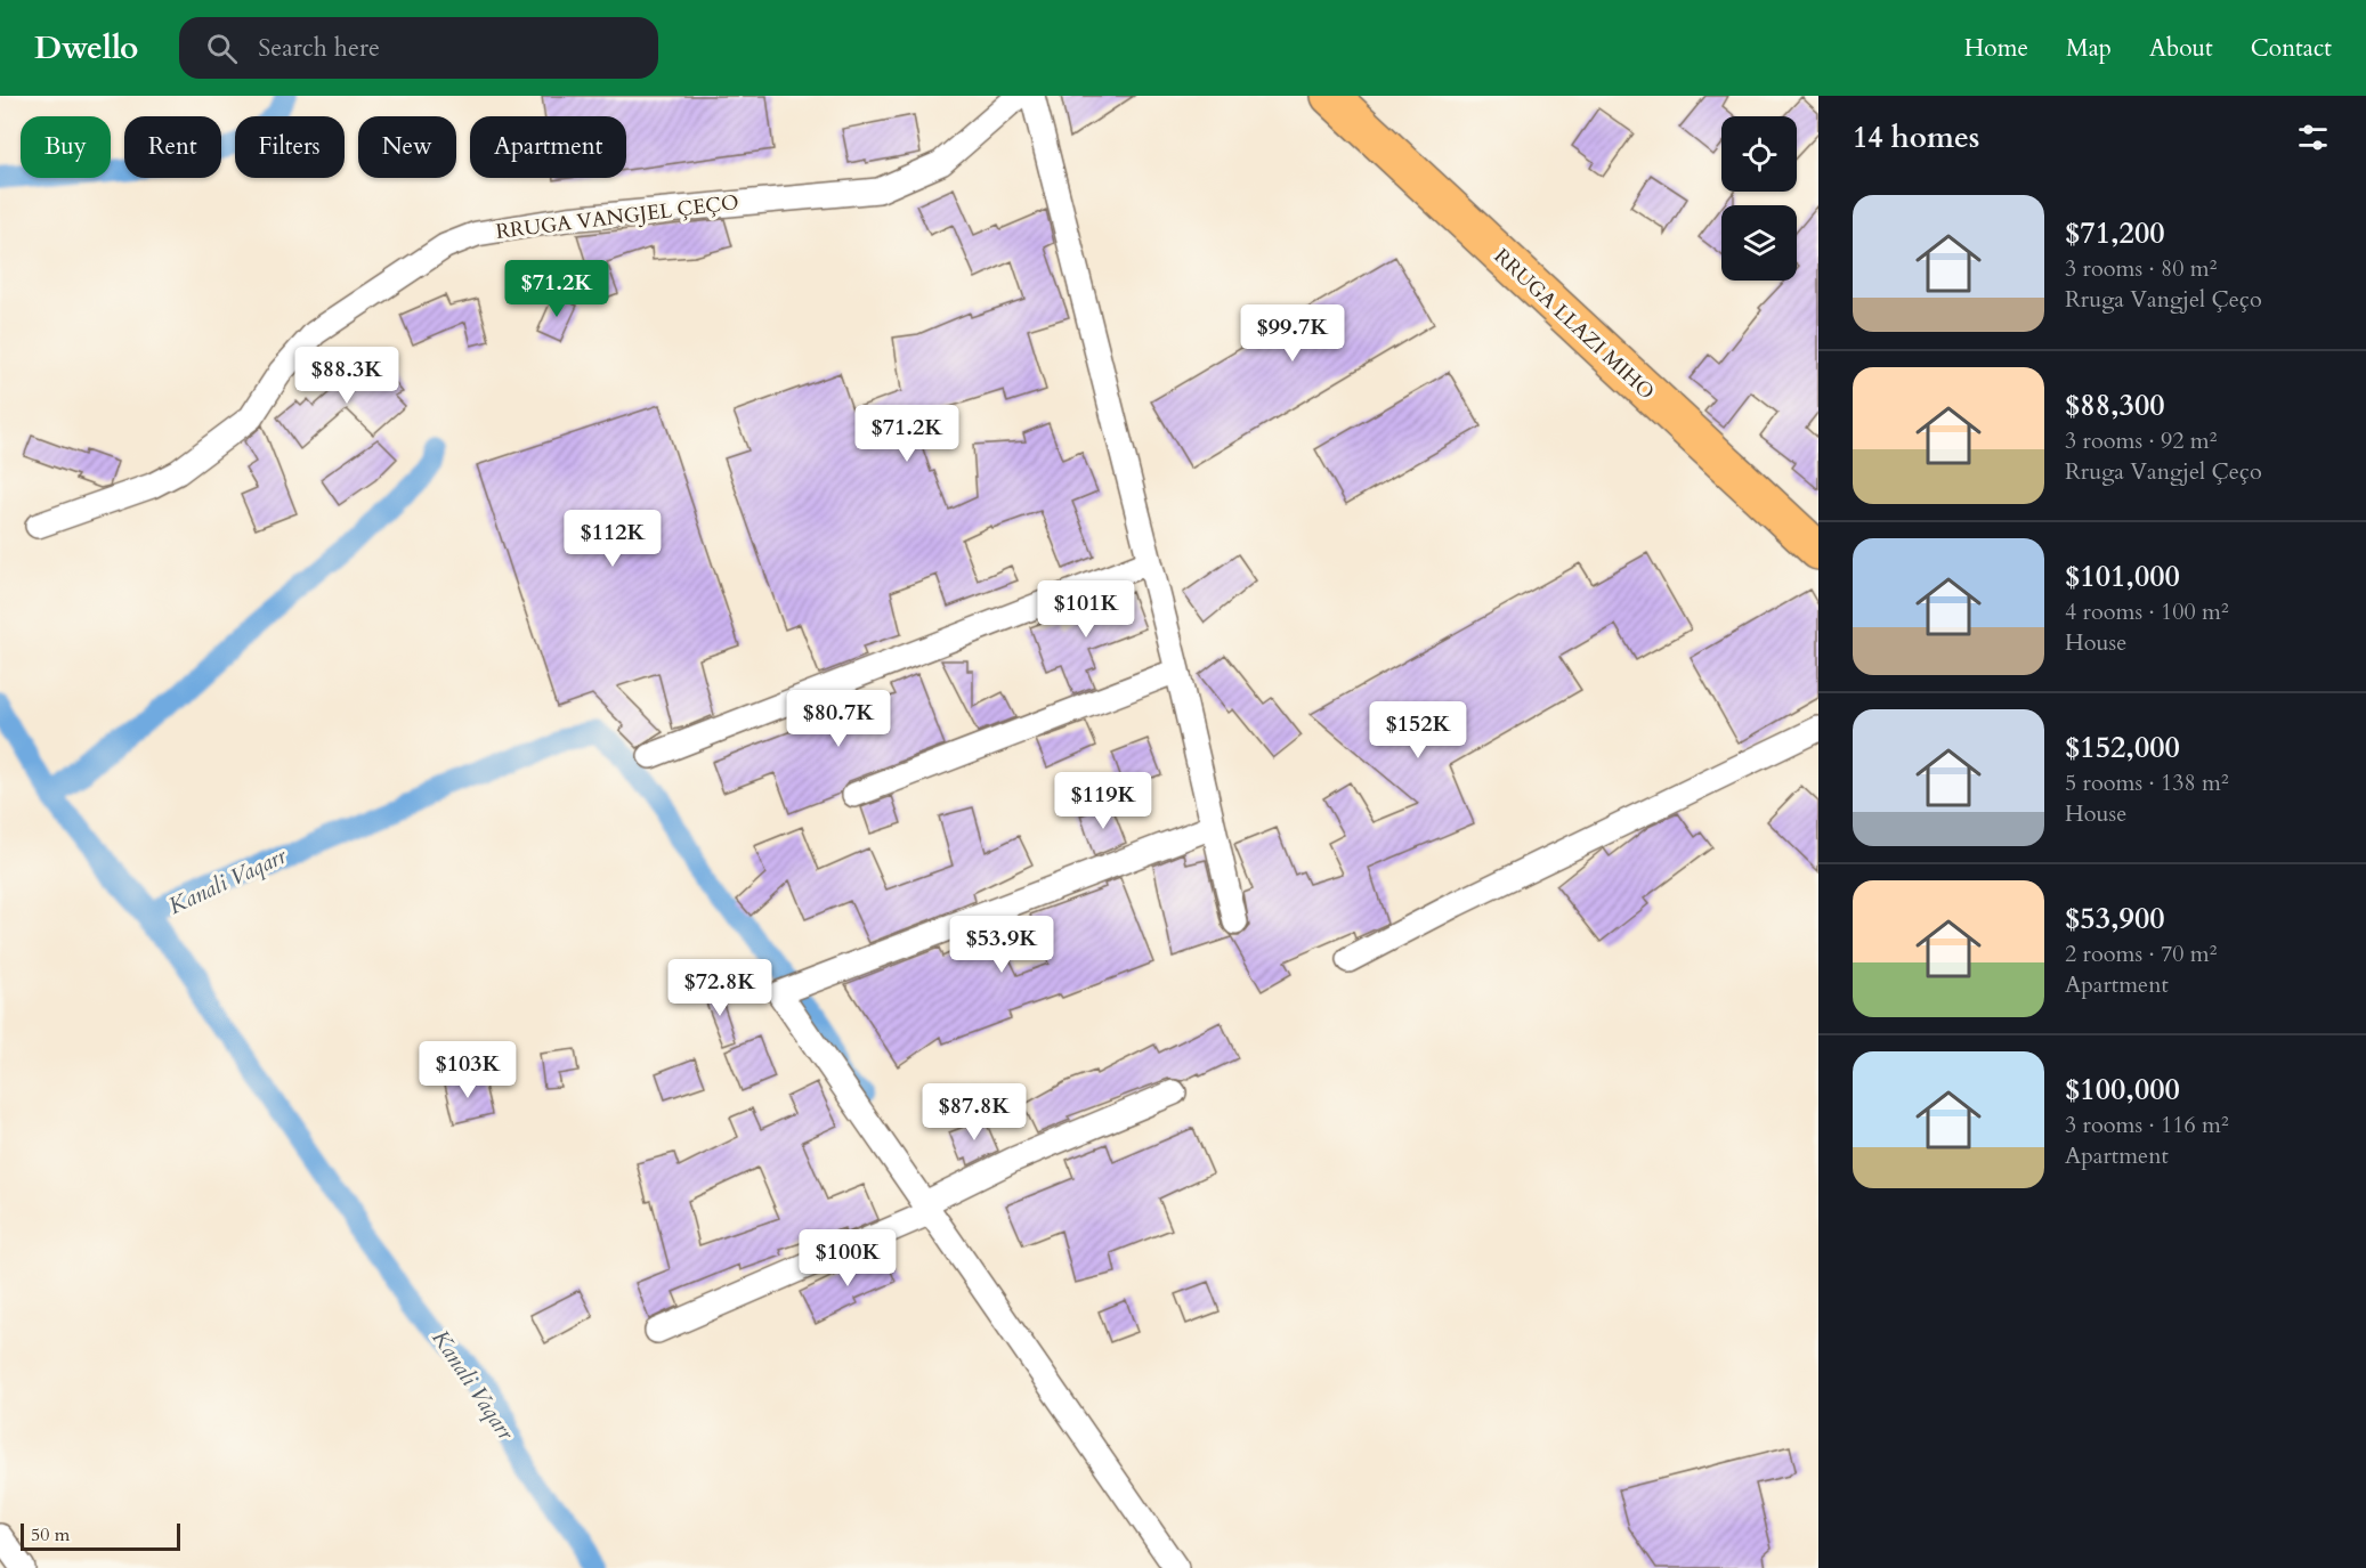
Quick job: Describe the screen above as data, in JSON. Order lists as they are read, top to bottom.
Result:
{
  "streets": {
    "main road": ["RRUGA LLAZI MIHO"],
    "street": ["RRUGA VANGJEL ÇEÇO"]
  },
  "water": ["Kanali Vaqarr"],
  "scale_bar": "50 m",
  "page": {
    "header": "Dwello",
    "search": "Search here",
    "nav": [
      "Home",
      "Map",
      "About",
      "Contact"
    ],
    "heading": "14 homes",
    "chip": [
      "Buy",
      "Rent",
      "Filters",
      "New",
      "Apartment"
    ],
    "list": [
      {
        "name": "$71,200",
        "note": "3 rooms · 80 m² · Rruga Vangjel Çeço"
      },
      {
        "name": "$88,300",
        "note": "3 rooms · 92 m² · Rruga Vangjel Çeço"
      },
      {
        "name": "$101,000",
        "note": "4 rooms · 100 m² · House"
      },
      {
        "name": "$152,000",
        "note": "5 rooms · 138 m² · House"
      },
      {
        "name": "$53,900",
        "note": "2 rooms · 70 m² · Apartment"
      },
      {
        "name": "$100,000",
        "note": "3 rooms · 116 m² · Apartment"
      }
    ],
    "price": [
      "$71.2K",
      "$99.7K",
      "$88.3K",
      "$71.2K",
      "$112K",
      "$101K",
      "$80.7K",
      "$152K",
      "$119K",
      "$53.9K",
      "$72.8K",
      "$103K",
      "$87.8K",
      "$100K"
    ],
    "scale": "50 m"
  }
}
